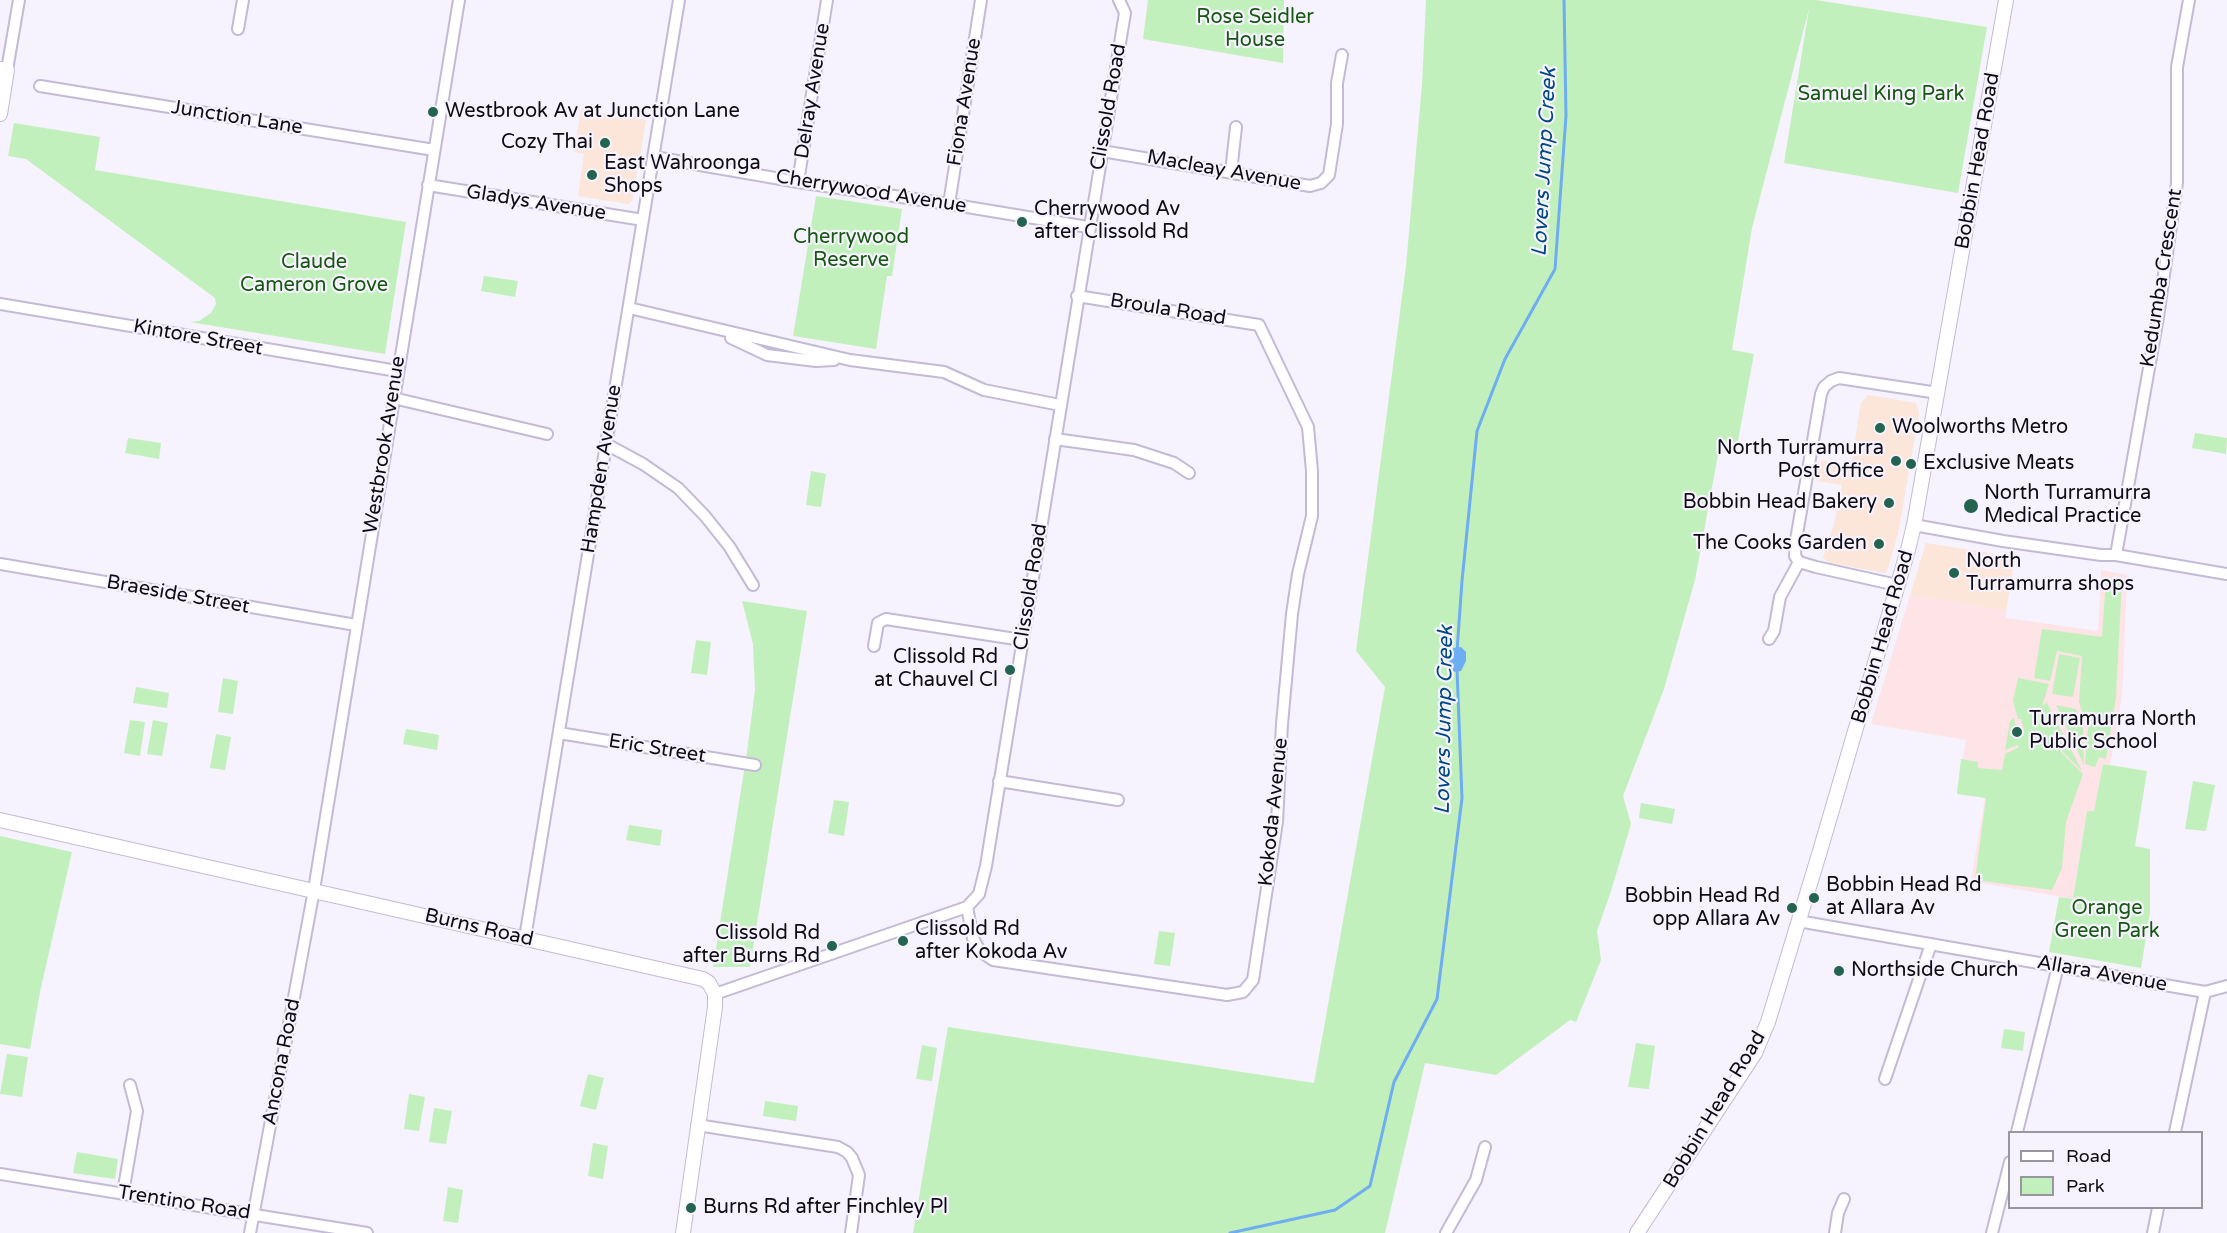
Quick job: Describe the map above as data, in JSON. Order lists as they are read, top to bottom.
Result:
{
  "streets": {
    "main road": ["Bobbin Head Road", "Burns Road"],
    "street": [
      "Delray Avenue",
      "Fiona Avenue",
      "Clissold Road",
      "Junction Lane",
      "Macleay Avenue",
      "Cherrywood Avenue",
      "Gladys Avenue",
      "Kedumba Crescent",
      "Broula Road",
      "Kintore Street",
      "Westbrook Avenue",
      "Hampden Avenue",
      "Braeside Street",
      "Eric Street",
      "Kokoda Avenue",
      "Allara Avenue",
      "Ancona Road",
      "Trentino Road"
    ]
  },
  "crossings": [
    ["Delray Avenue", "Cherrywood Avenue"],
    ["Fiona Avenue", "Cherrywood Avenue"],
    ["Clissold Road", "Macleay Avenue"],
    ["Clissold Road", "Cherrywood Avenue"],
    ["Clissold Road", "Broula Road"],
    ["Clissold Road", "Kokoda Avenue"],
    ["Junction Lane", "Westbrook Avenue"],
    ["Bobbin Head Road", "Allara Avenue"],
    ["Cherrywood Avenue", "Hampden Avenue"],
    ["Gladys Avenue", "Westbrook Avenue"],
    ["Gladys Avenue", "Hampden Avenue"],
    ["Broula Road", "Kokoda Avenue"],
    ["Kintore Street", "Westbrook Avenue"],
    ["Westbrook Avenue", "Braeside Street"],
    ["Westbrook Avenue", "Burns Road"],
    ["Westbrook Avenue", "Ancona Road"],
    ["Hampden Avenue", "Eric Street"],
    ["Hampden Avenue", "Burns Road"],
    ["Burns Road", "Ancona Road"],
    ["Ancona Road", "Trentino Road"]
  ],
  "water": ["Lovers Jump Creek"],
  "parks": [
    "Rose Seidler House",
    "Samuel King Park",
    "Cherrywood Reserve",
    "Claude Cameron Grove",
    "Orange Green Park"
  ],
  "places": [
    "Westbrook Av at Junction Lane",
    "Cozy Thai",
    "East Wahroonga Shops",
    "Cherrywood Av after Clissold Rd",
    "Woolworths Metro",
    "North Turramurra Post Office",
    "Exclusive Meats",
    "Bobbin Head Bakery",
    "North Turramurra Medical Practice",
    "The Cooks Garden",
    "North Turramurra shops",
    "Clissold Rd at Chauvel Cl",
    "Turramurra North Public School",
    "Bobbin Head Rd at Allara Av",
    "Bobbin Head Rd opp Allara Av",
    "Clissold Rd after Kokoda Av",
    "Clissold Rd after Burns Rd",
    "Northside Church",
    "Burns Rd after Finchley Pl"
  ],
  "legend": ["Road", "Park"]
}
